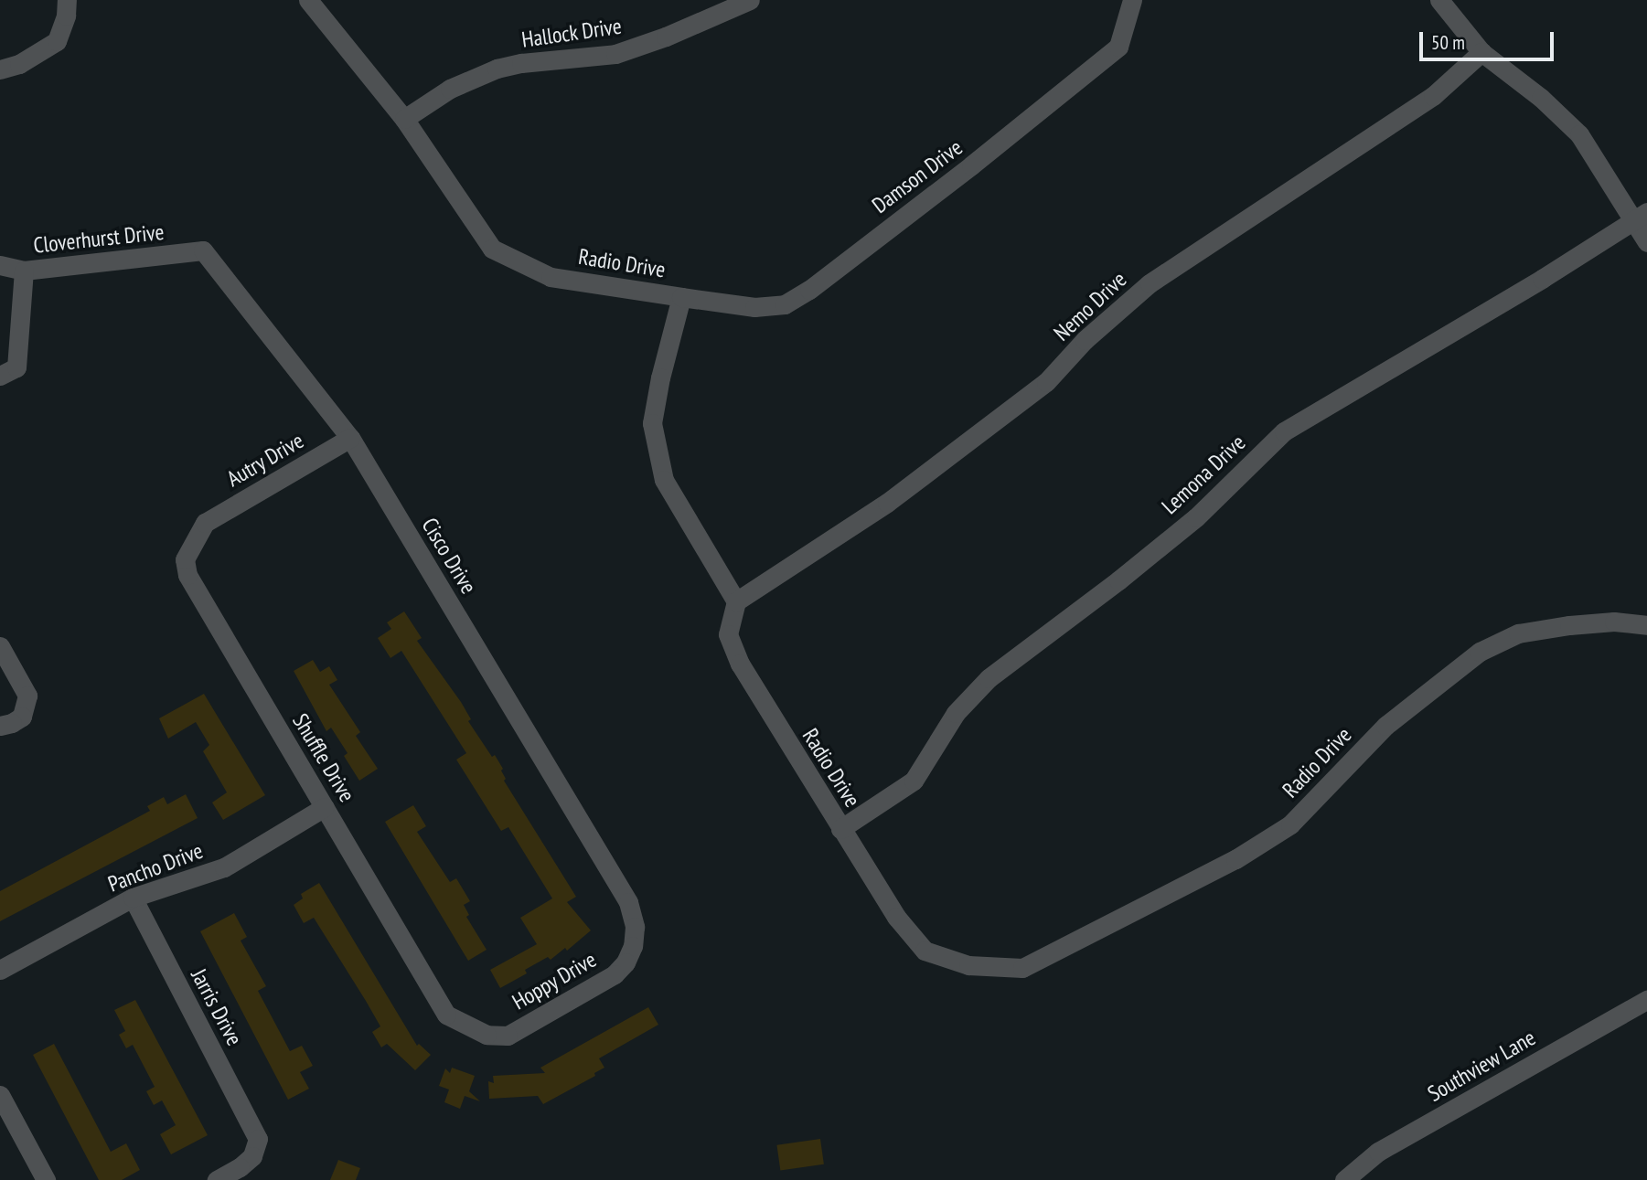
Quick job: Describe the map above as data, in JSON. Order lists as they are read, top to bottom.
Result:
{
  "streets": {
    "street": [
      "Hallock Drive",
      "Damson Drive",
      "Cloverhurst Drive",
      "Radio Drive",
      "Nemo Drive",
      "Autry Drive",
      "Lemona Drive",
      "Cisco Drive",
      "Shuffle Drive",
      "Pancho Drive",
      "Hoppy Drive",
      "Jarris Drive",
      "Southview Lane"
    ]
  },
  "crossings": [
    ["Hallock Drive", "Radio Drive"],
    ["Damson Drive", "Radio Drive"],
    ["Cloverhurst Drive", "Cisco Drive"],
    ["Radio Drive", "Nemo Drive"],
    ["Radio Drive", "Lemona Drive"],
    ["Autry Drive", "Cisco Drive"],
    ["Autry Drive", "Shuffle Drive"],
    ["Cisco Drive", "Hoppy Drive"],
    ["Shuffle Drive", "Pancho Drive"],
    ["Shuffle Drive", "Hoppy Drive"],
    ["Pancho Drive", "Jarris Drive"]
  ],
  "scale_bar": "50 m"
}
